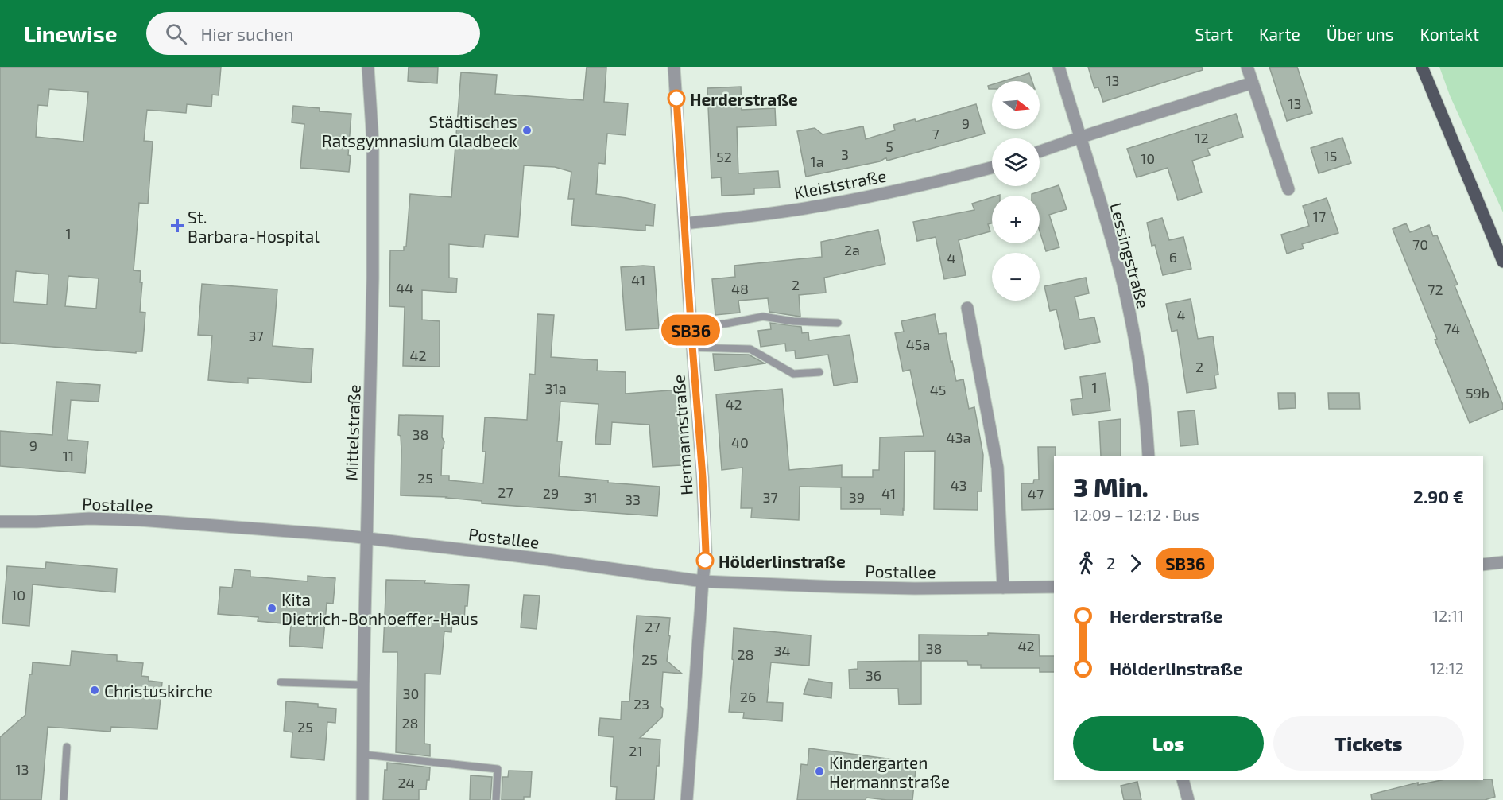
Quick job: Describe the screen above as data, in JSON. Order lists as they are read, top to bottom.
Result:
{
  "streets": {
    "street": [
      "Kleiststraße",
      "Lessingstraße",
      "Mittelstraße",
      "Hermannstraße",
      "Postallee"
    ]
  },
  "crossings": [
    ["Kleiststraße", "Hermannstraße"],
    ["Mittelstraße", "Postallee"],
    ["Hermannstraße", "Postallee"]
  ],
  "places": {
    "other": [
      "Herderstraße",
      "Städtisches Ratsgymnasium Gladbeck",
      "Hölderlinstraße",
      "Kita Dietrich-Bonhoeffer-Haus",
      "Christuskirche",
      "Kindergarten Hermannstraße"
    ],
    "health": ["St. Barbara-Hospital"]
  },
  "lines": ["bus line SB36"],
  "house_numbers": [
    "13",
    "13",
    "9",
    "7",
    "12",
    "5",
    "3",
    "15",
    "52",
    "10",
    "1a",
    "17",
    "1",
    "70",
    "2a",
    "6",
    "4",
    "41",
    "2",
    "44",
    "48",
    "72",
    "4",
    "74",
    "37",
    "45a",
    "42",
    "2",
    "1",
    "31a",
    "45",
    "59b",
    "42",
    "38",
    "43a",
    "40",
    "9",
    "11",
    "25",
    "43",
    "27",
    "29",
    "41",
    "47",
    "31",
    "37",
    "39",
    "33",
    "10",
    "27",
    "42",
    "38",
    "34",
    "28",
    "25",
    "36",
    "30",
    "26",
    "23",
    "28",
    "25",
    "21",
    "13",
    "24"
  ],
  "north": "right",
  "page": {
    "header": "Linewise",
    "search": "Hier suchen",
    "nav": [
      "Start",
      "Karte",
      "Über uns",
      "Kontakt"
    ],
    "on_map": "SB36",
    "map_buttons": ["+", "−"],
    "heading": ["3 Min.", "12:09 – 12:12 · Bus", "2.90 €"],
    "legs": ["2", "SB36"],
    "list": [
      {
        "name": "Herderstraße",
        "value": "12:11"
      },
      {
        "name": "Hölderlinstraße",
        "value": "12:12"
      }
    ],
    "buttons": ["Los", "Tickets"]
  }
}
